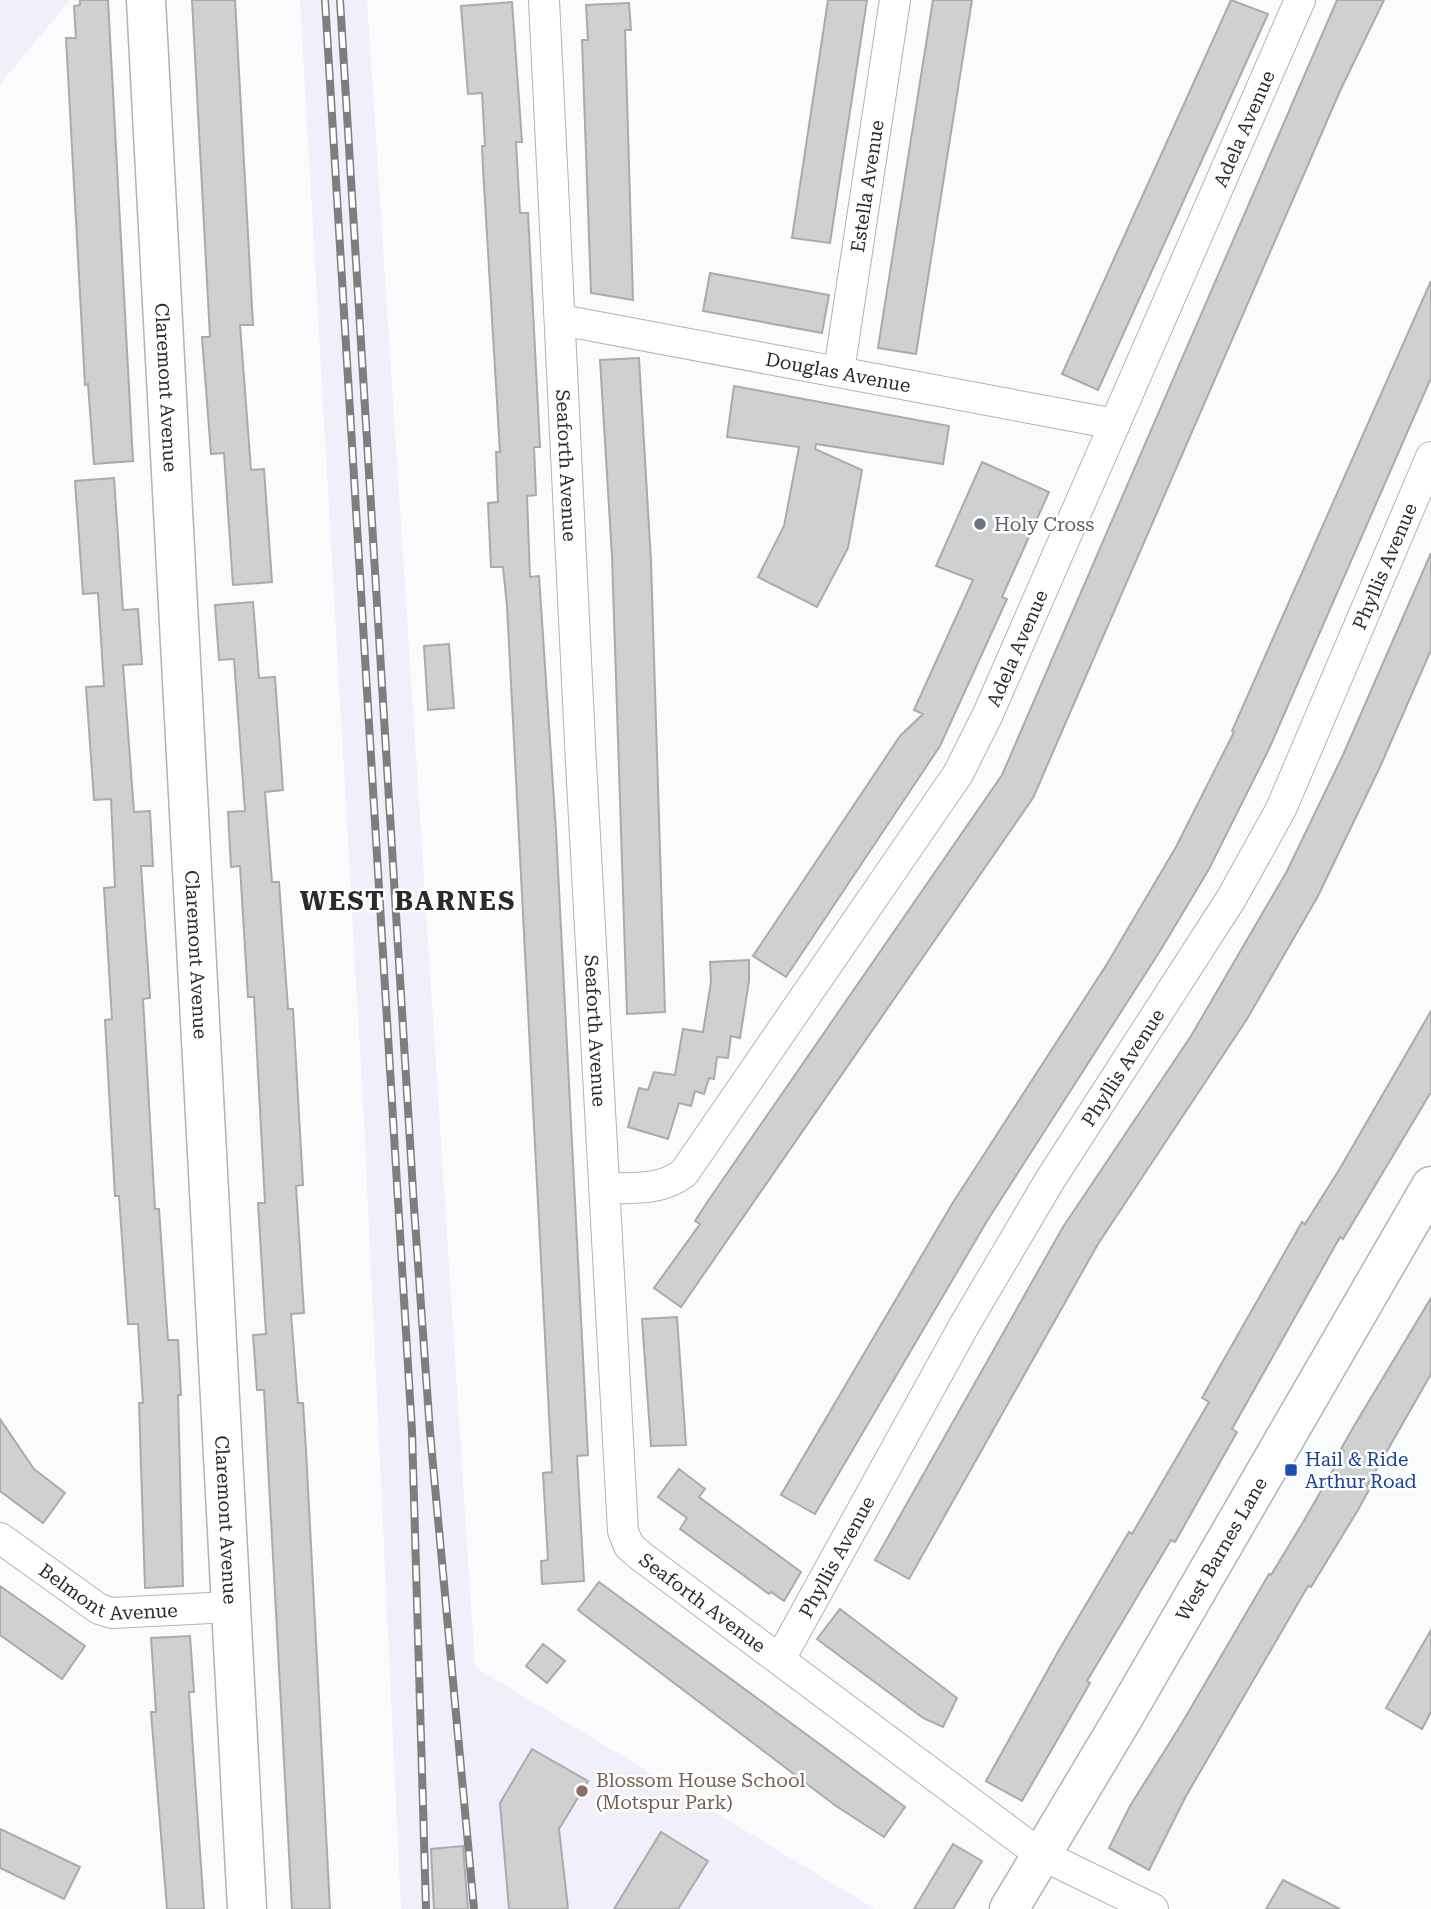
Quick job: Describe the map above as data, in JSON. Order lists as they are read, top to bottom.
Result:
{
  "streets": {
    "street": [
      "Adela Avenue",
      "Estella Avenue",
      "Douglas Avenue",
      "Claremont Avenue",
      "Seaforth Avenue",
      "Phyllis Avenue",
      "West Barnes Lane",
      "Belmont Avenue"
    ]
  },
  "crossings": [
    ["Adela Avenue", "Douglas Avenue"],
    ["Adela Avenue", "Seaforth Avenue"],
    ["Estella Avenue", "Douglas Avenue"],
    ["Douglas Avenue", "Seaforth Avenue"],
    ["Claremont Avenue", "Belmont Avenue"],
    ["Seaforth Avenue", "Phyllis Avenue"],
    ["Seaforth Avenue", "West Barnes Lane"]
  ],
  "districts": ["WEST BARNES"],
  "places": {
    "other": ["Holy Cross", "Blossom House School (Motspur Park)"],
    "transit": ["Hail & Ride Arthur Road"]
  }
}
